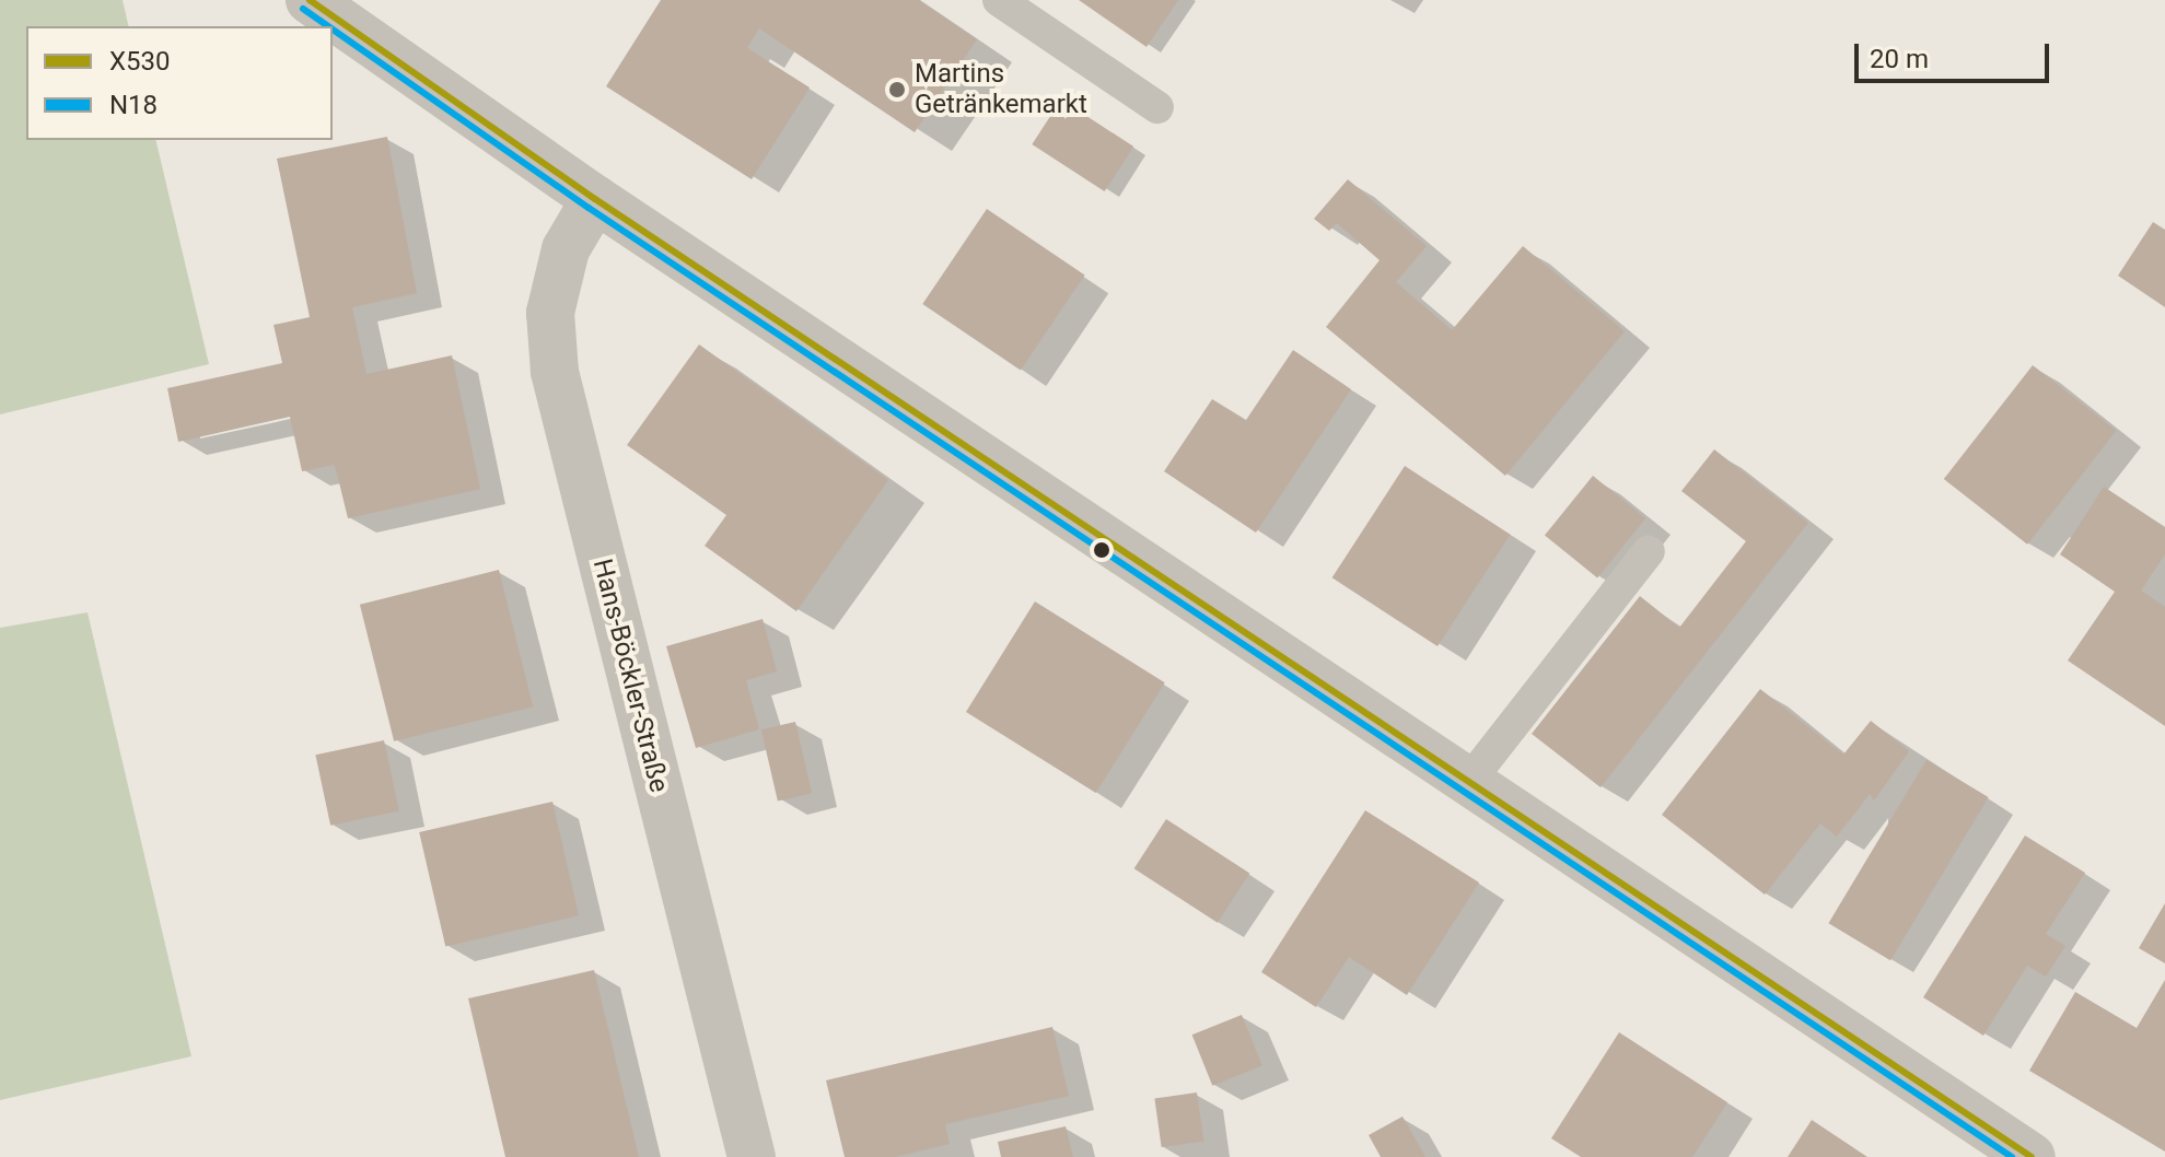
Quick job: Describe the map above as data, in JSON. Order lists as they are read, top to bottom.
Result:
{
  "streets": {
    "street": ["Hans-Böckler-Straße"]
  },
  "places": ["Martins Getränkemarkt"],
  "lines": ["transit line X530", "transit line N18"],
  "legend": ["X530", "N18"],
  "scale_bar": "20 m"
}
